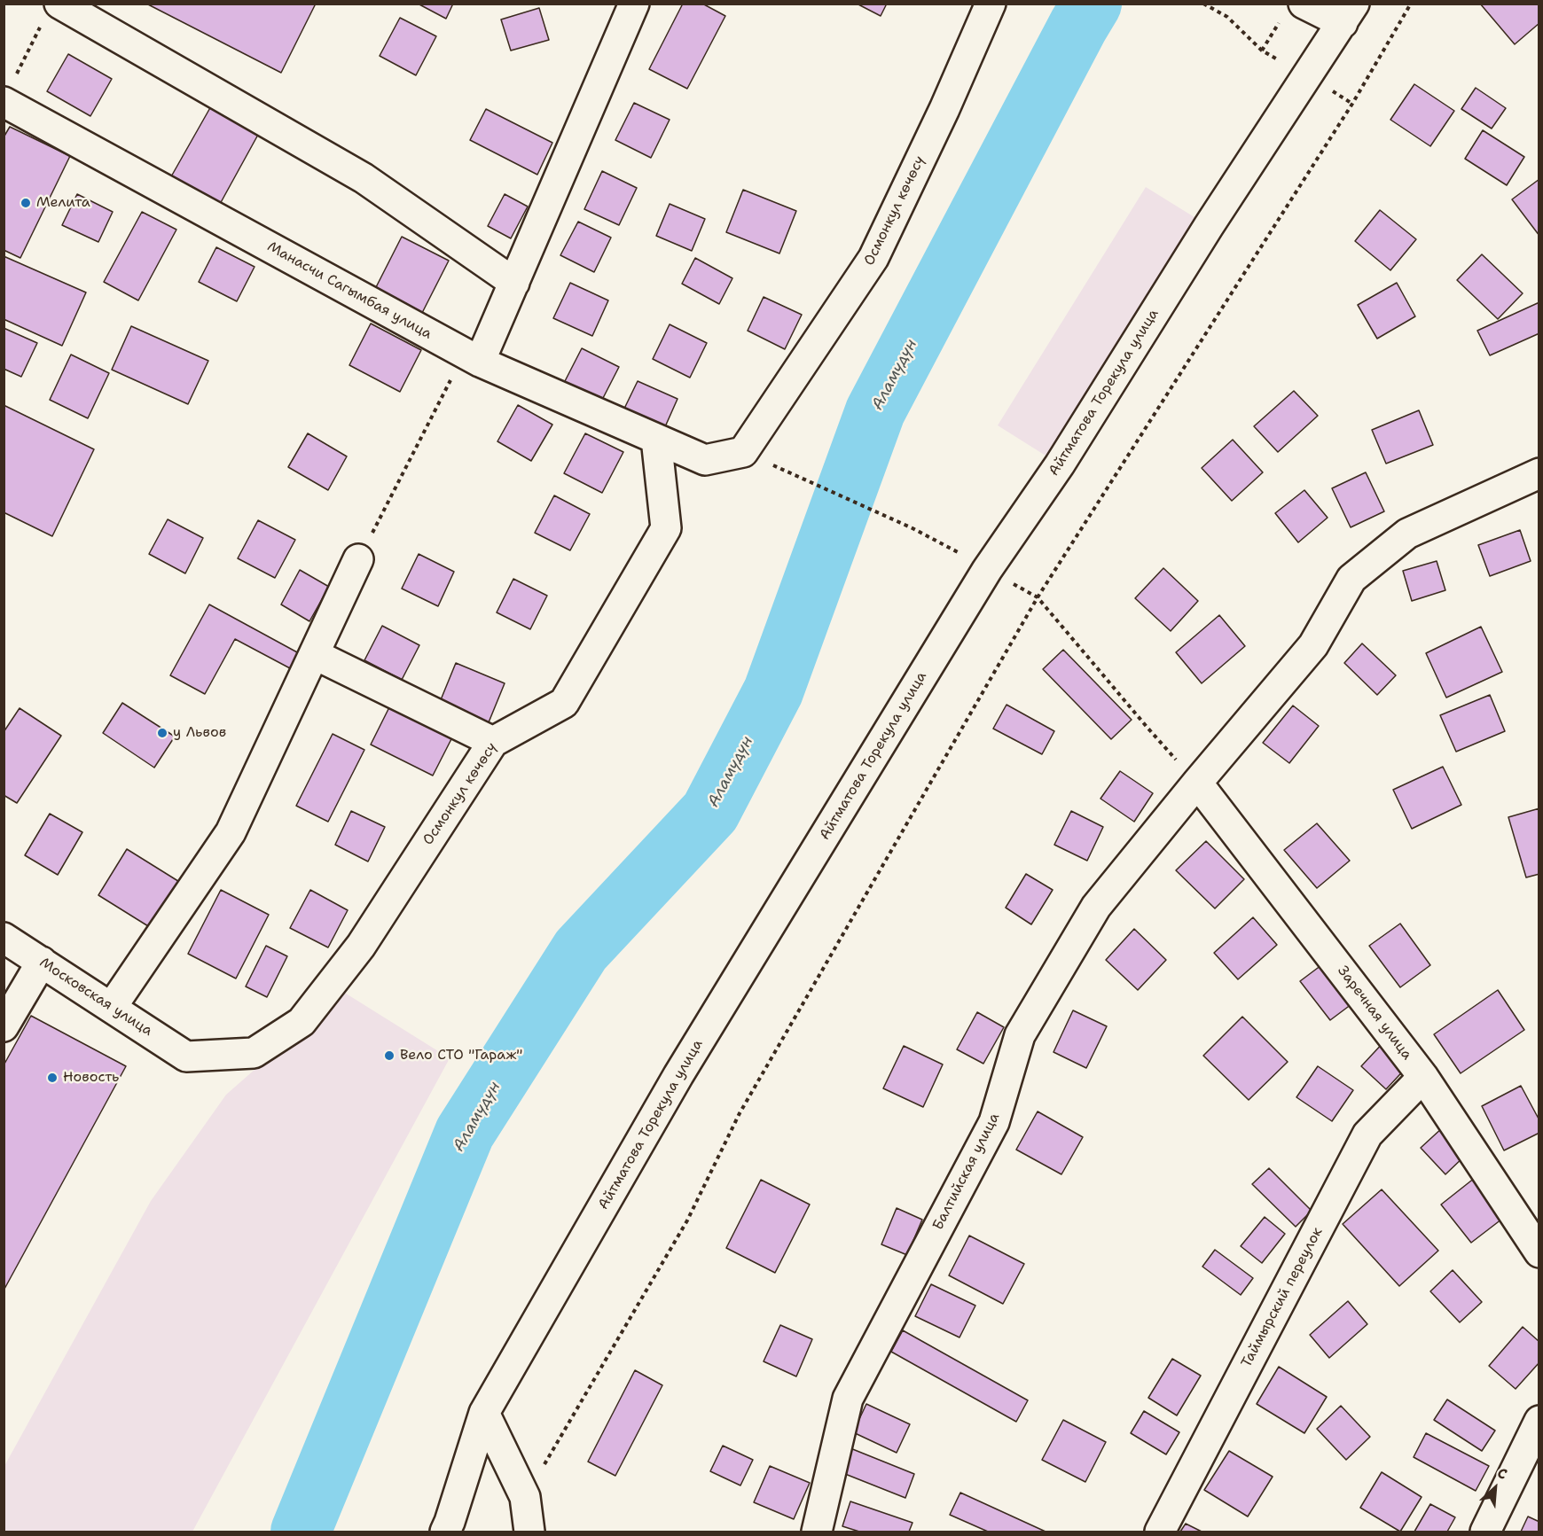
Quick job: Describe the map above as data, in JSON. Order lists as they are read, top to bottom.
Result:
{
  "streets": {
    "street": [
      "Осмонкул көчөсү",
      "Манасчи Сагымбая улица",
      "Айтматова Торекула улица",
      "Московская улица",
      "Заречная улица",
      "Балтийская улица",
      "Таймырский переулок"
    ]
  },
  "crossings": [
    ["Осмонкул көчөсү", "Манасчи Сагымбая улица"],
    ["Осмонкул көчөсү", "Московская улица"],
    ["Заречная улица", "Балтийская улица"],
    ["Заречная улица", "Таймырский переулок"]
  ],
  "water": ["Аламүдүн"],
  "places": [
    "Мелита",
    "у Львов",
    "Вело СТО \"Гараж\"",
    "Новость"
  ],
  "north": "top right"
}
